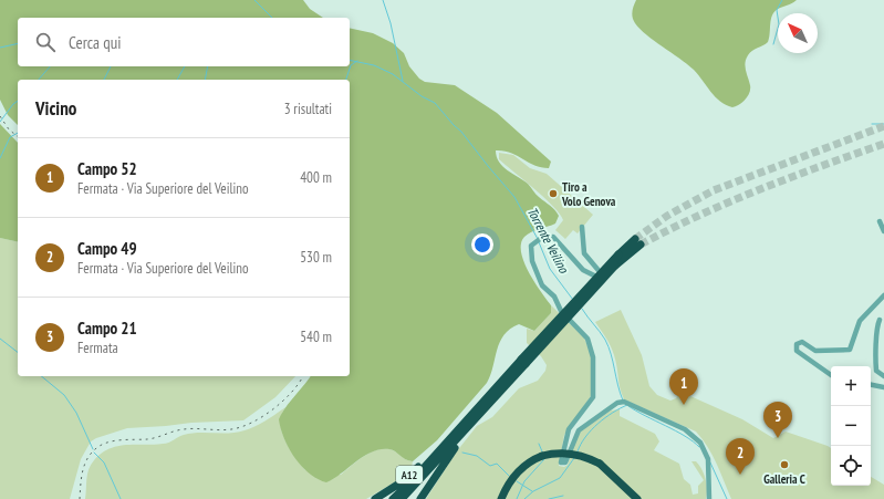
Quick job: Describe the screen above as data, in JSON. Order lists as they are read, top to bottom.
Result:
{
  "streets": {
    "highway": ["A12"]
  },
  "water": ["Torrente Veilino"],
  "places": ["Tiro a Volo Genova", "Galleria C"],
  "north": "top left",
  "page": {
    "search": "Cerca qui",
    "heading": ["Vicino", "3 risultati"],
    "list": [
      {
        "mark": "1",
        "name": "Campo 52",
        "note": "Fermata · Via Superiore del Veilino",
        "value": "400 m"
      },
      {
        "mark": "2",
        "name": "Campo 49",
        "note": "Fermata · Via Superiore del Veilino",
        "value": "530 m"
      },
      {
        "mark": "3",
        "name": "Campo 21",
        "note": "Fermata",
        "value": "540 m"
      }
    ],
    "map_buttons": ["+", "−"],
    "pins": ["1", "3", "2"]
  }
}
